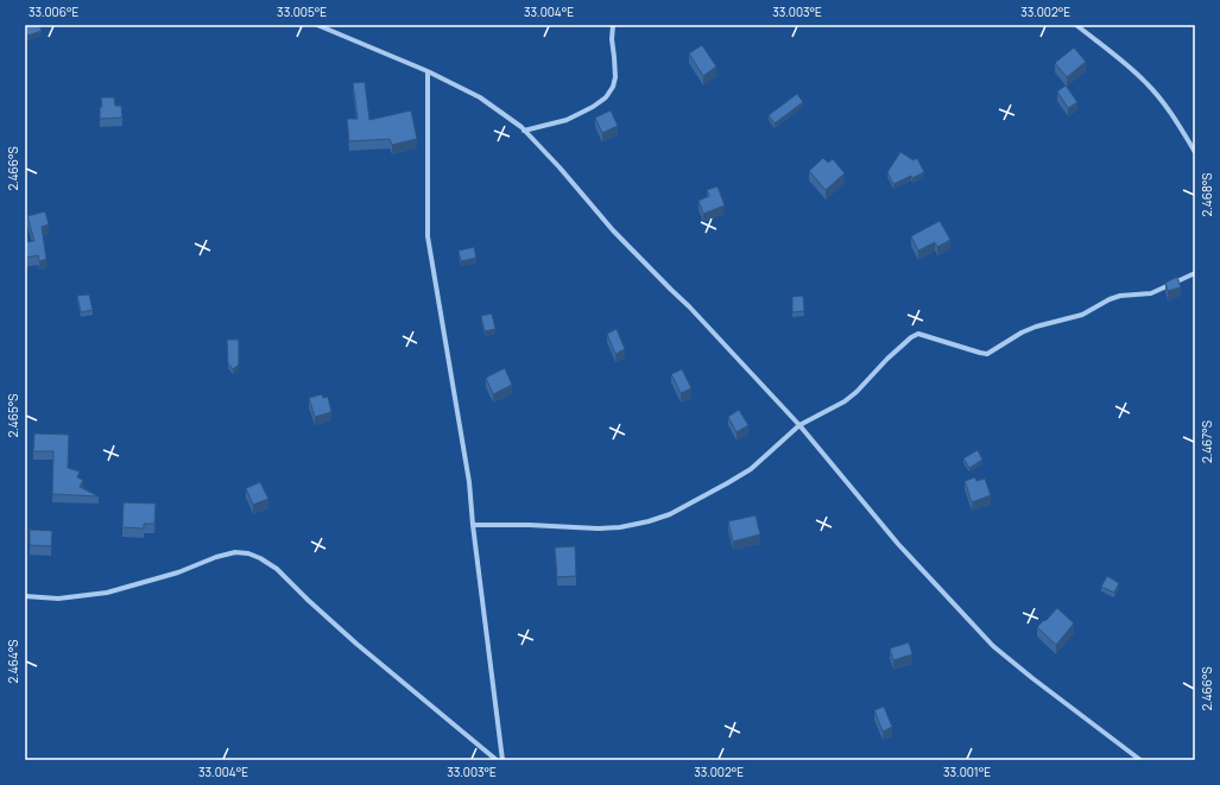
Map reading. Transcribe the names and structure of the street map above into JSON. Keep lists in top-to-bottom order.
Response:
{
  "coordinates": [
    "33.006°E",
    "33.005°E",
    "33.004°E",
    "33.003°E",
    "33.002°E",
    "2.466°S",
    "2.468°S",
    "2.465°S",
    "2.467°S",
    "2.464°S",
    "33.001°E"
  ]
}
